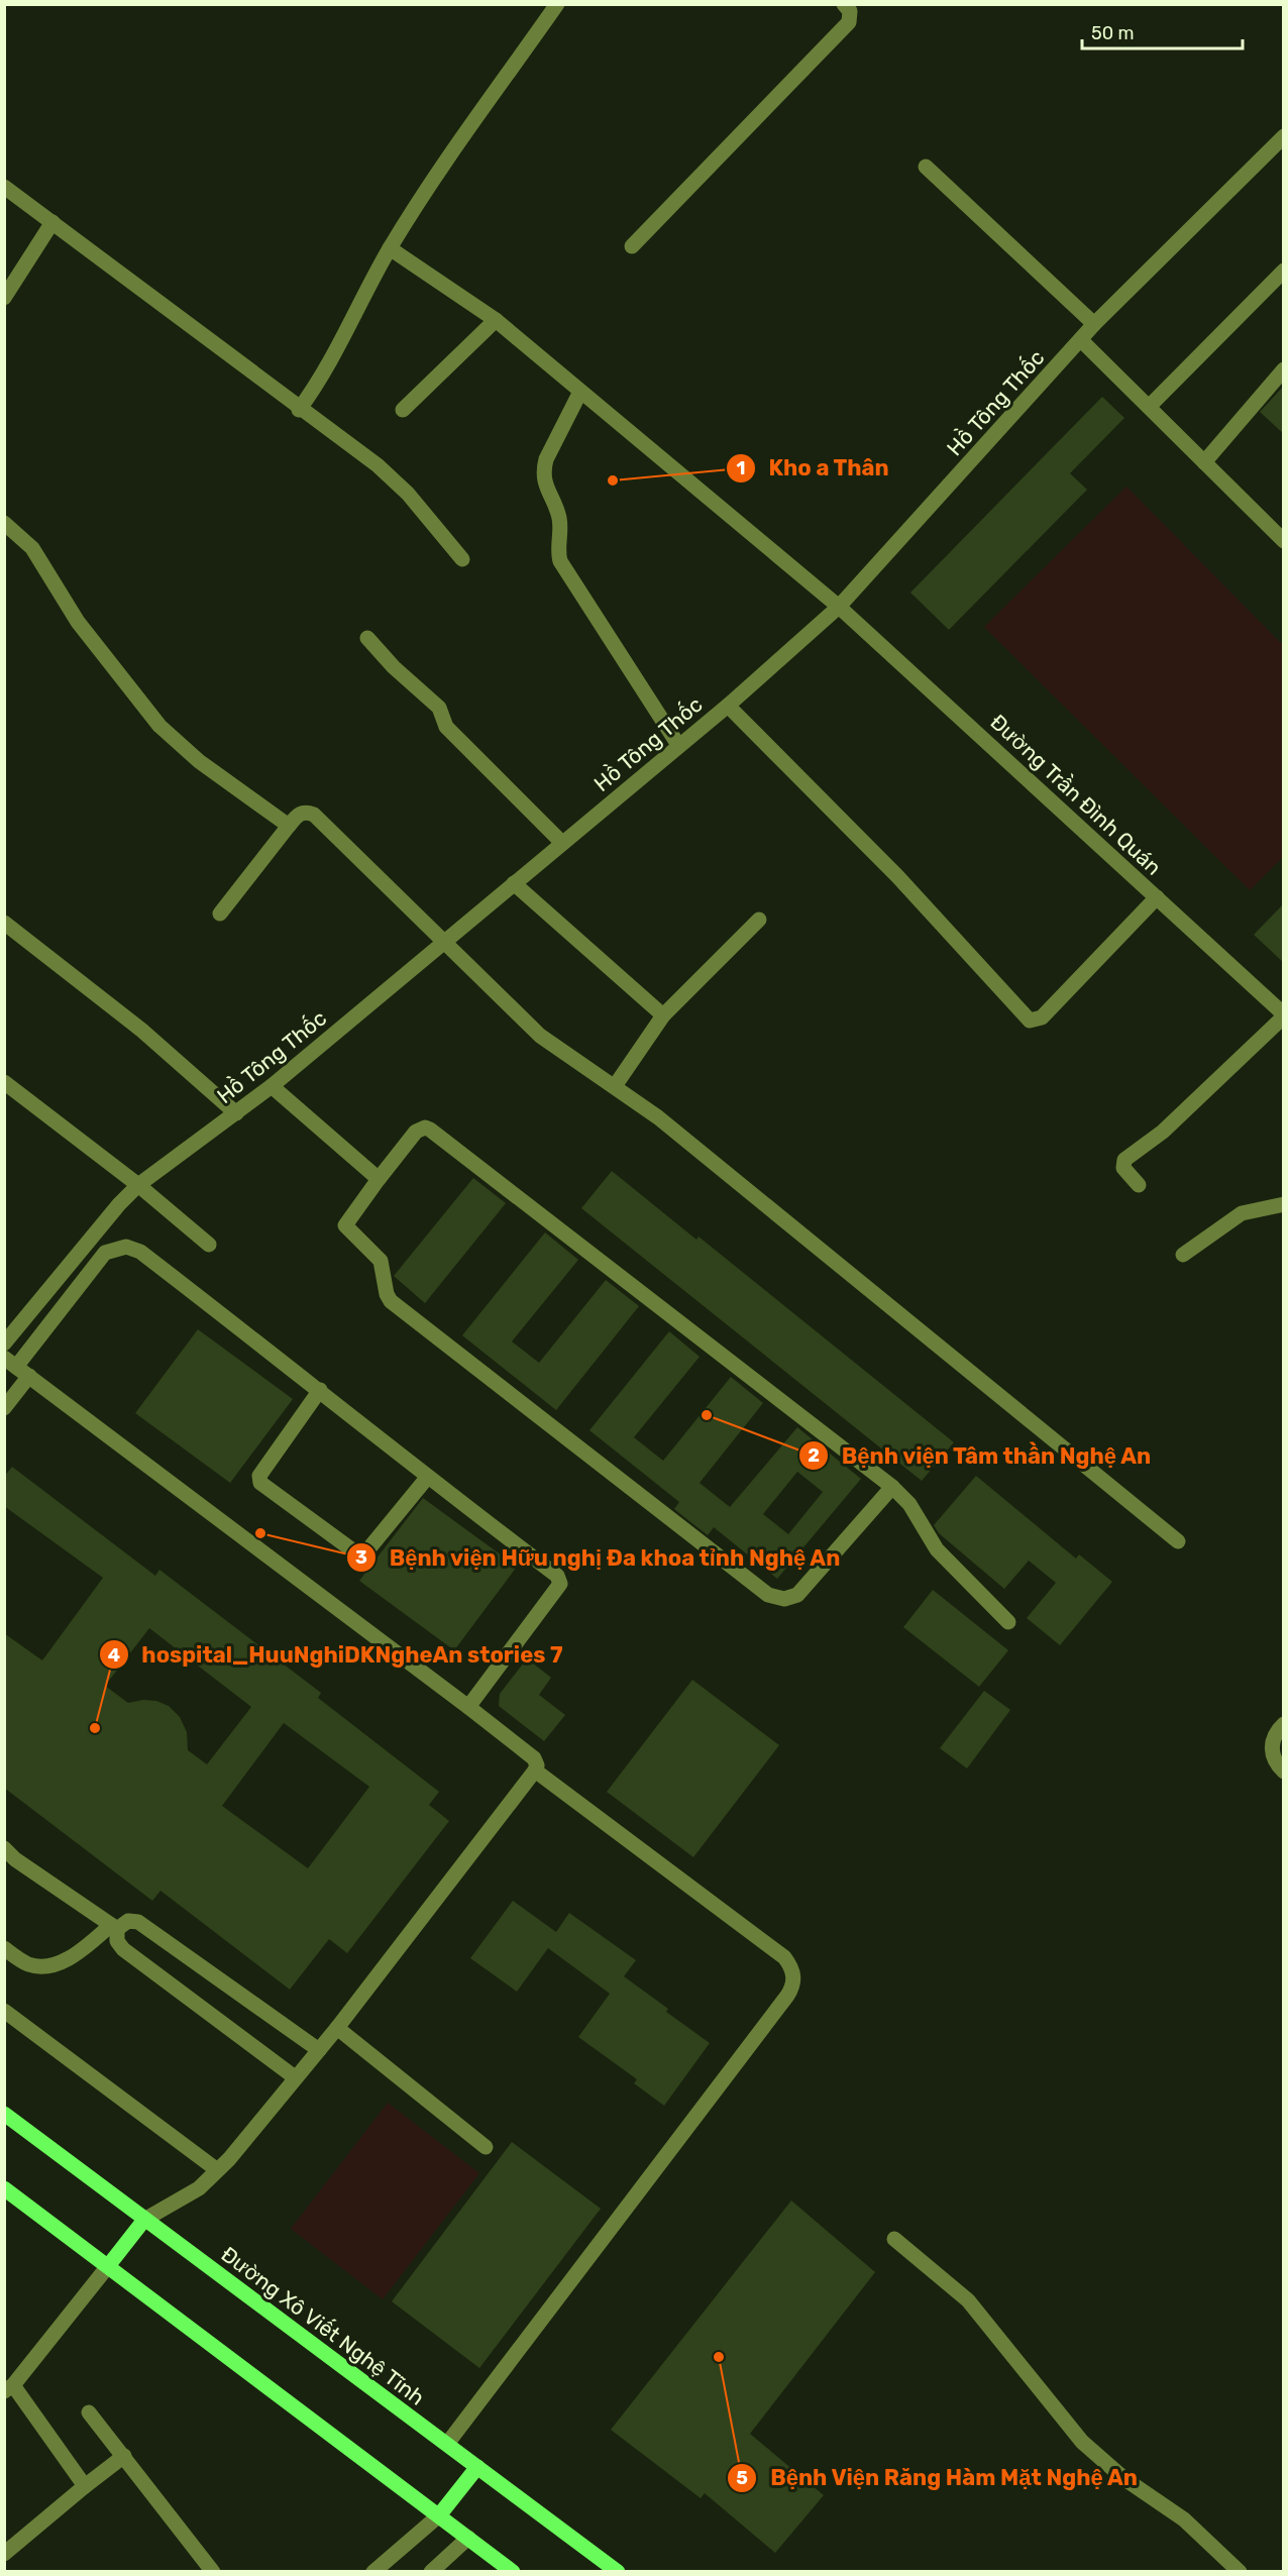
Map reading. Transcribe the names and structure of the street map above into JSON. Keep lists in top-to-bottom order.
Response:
{
  "streets": {
    "main road": ["Đường Xô Viết Nghệ Tĩnh"],
    "street": ["Hồ Tông Thốc", "Đường Trần Đình Quán"]
  },
  "crossings": [
    ["Hồ Tông Thốc", "Đường Trần Đình Quán"]
  ],
  "places": [
    "Kho a Thân",
    "Bệnh viện Tâm thần Nghệ An",
    "Bệnh viện Hữu nghị Đa khoa tỉnh Nghệ An",
    "hospital_HuuNghiDKNgheAn stories 7",
    "Bệnh Viện Răng Hàm Mặt Nghệ An"
  ],
  "scale_bar": "50 m"
}
